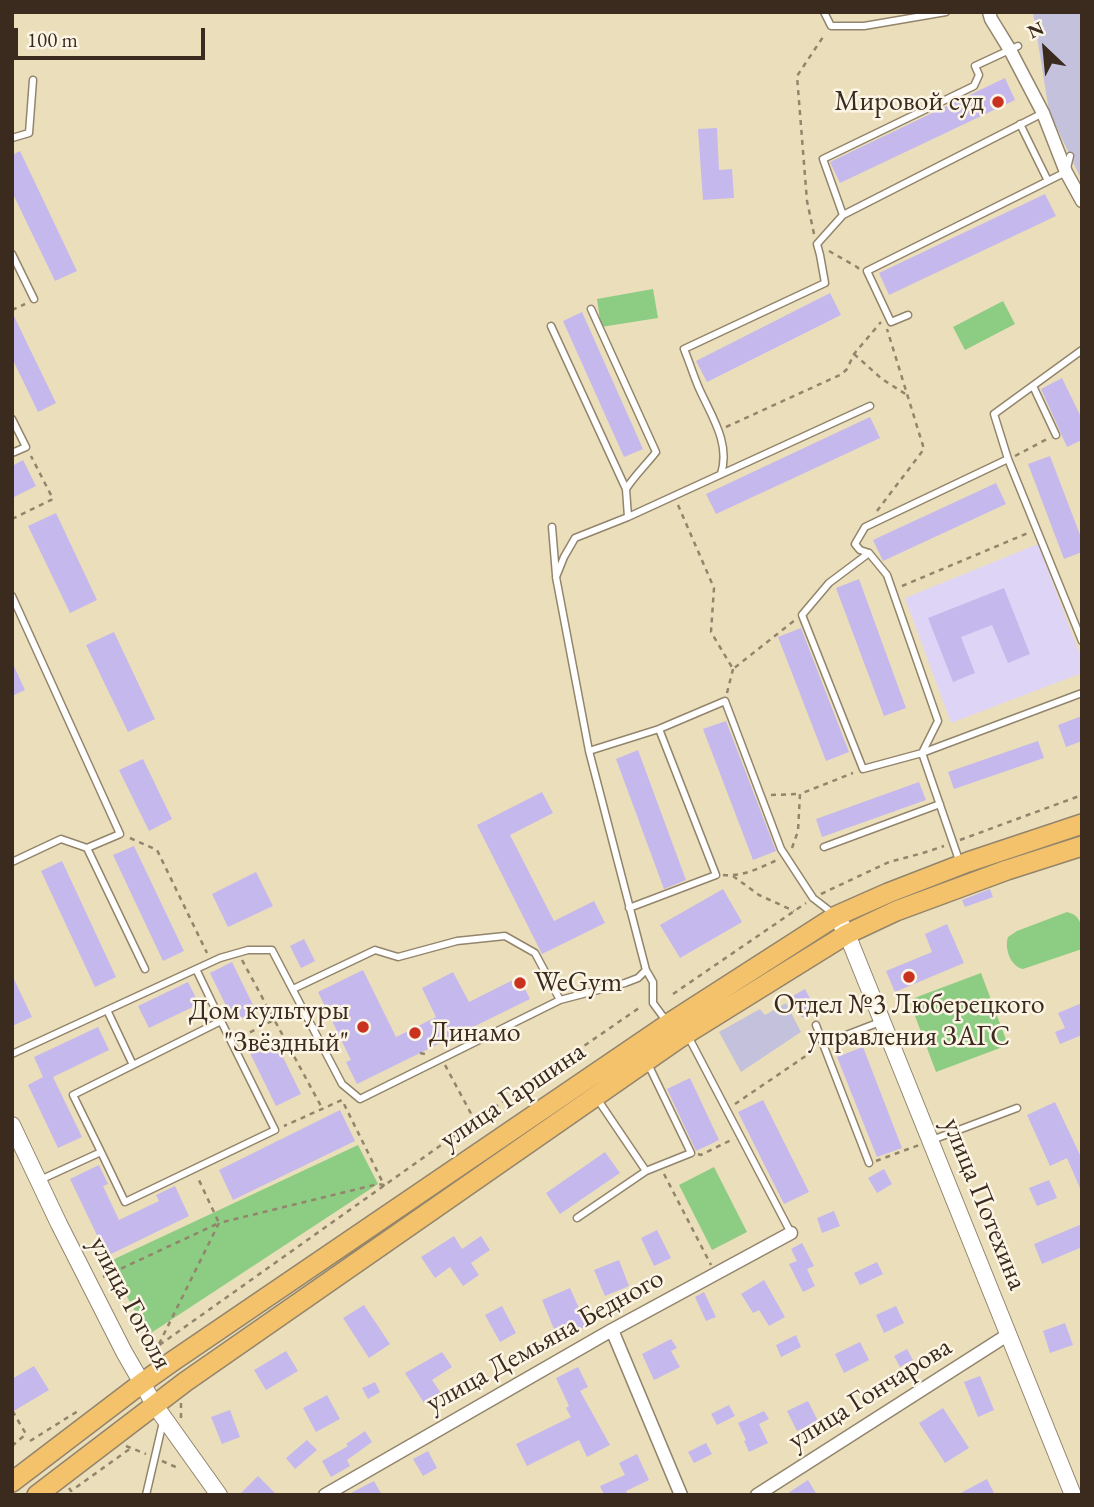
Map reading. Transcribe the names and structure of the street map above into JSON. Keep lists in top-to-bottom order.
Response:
{
  "streets": {
    "main road": ["улица Гаршина"],
    "street": [
      "улица Потехина",
      "улица Гоголя",
      "улица Демьяна Бедного",
      "улица Гончарова"
    ]
  },
  "crossings": [
    ["улица Гаршина", "улица Потехина"],
    ["улица Гаршина", "улица Гоголя"],
    ["улица Потехина", "улица Гончарова"]
  ],
  "places": [
    "Мировой суд",
    "Отдел №3 Люберецкого управления ЗАГС",
    "WeGym",
    "Дом культуры \"Звёздный\"",
    "Динамо"
  ],
  "scale_bar": "100 m",
  "north": "top left"
}
